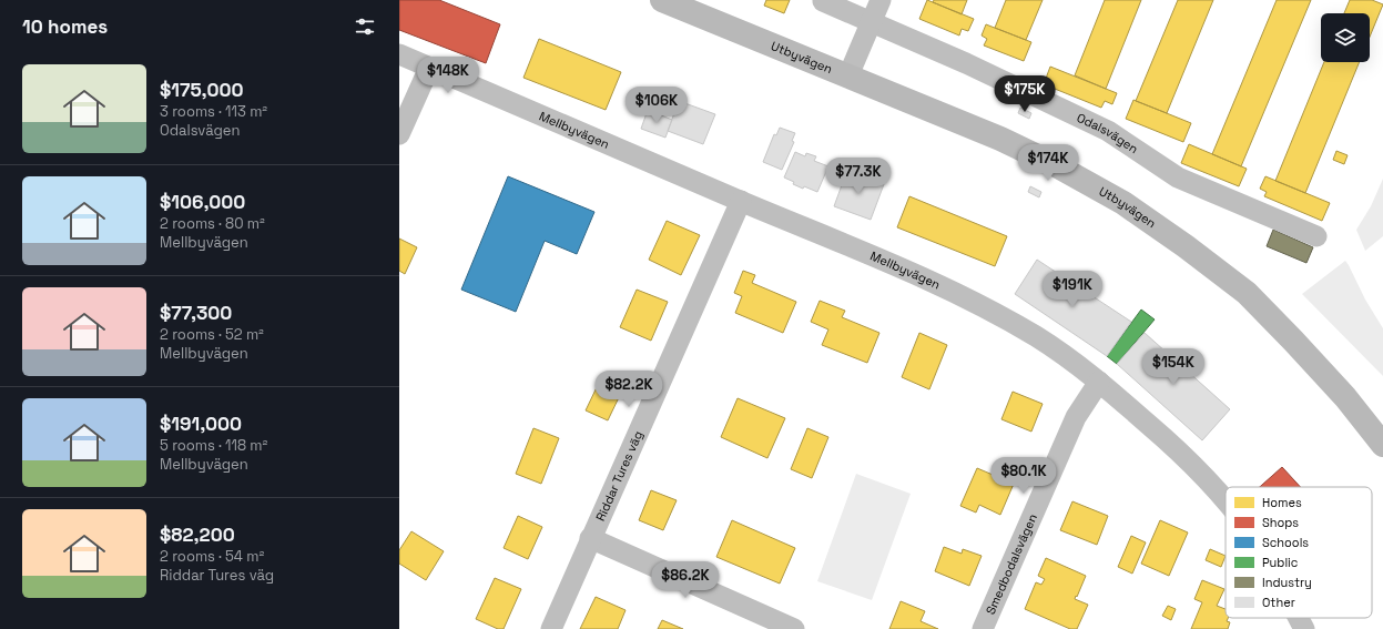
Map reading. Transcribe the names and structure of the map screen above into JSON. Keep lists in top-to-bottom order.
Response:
{
  "streets": {
    "main road": ["Utbyvägen"],
    "street": [
      "Mellbyvägen",
      "Odalsvägen",
      "Riddar Tures väg",
      "Smedbodalsvägen"
    ]
  },
  "crossings": [
    ["Mellbyvägen", "Riddar Tures väg"],
    ["Mellbyvägen", "Smedbodalsvägen"]
  ],
  "legend": [
    "Homes",
    "Shops",
    "Schools",
    "Public",
    "Industry",
    "Other"
  ],
  "page": {
    "heading": "10 homes",
    "list": [
      {
        "name": "$175,000",
        "note": "3 rooms · 113 m² · Odalsvägen"
      },
      {
        "name": "$106,000",
        "note": "2 rooms · 80 m² · Mellbyvägen"
      },
      {
        "name": "$77,300",
        "note": "2 rooms · 52 m² · Mellbyvägen"
      },
      {
        "name": "$191,000",
        "note": "5 rooms · 118 m² · Mellbyvägen"
      },
      {
        "name": "$82,200",
        "note": "2 rooms · 54 m² · Riddar Tures väg"
      }
    ],
    "price": [
      "$148K",
      "$175K",
      "$106K",
      "$174K",
      "$77.3K",
      "$191K",
      "$154K",
      "$82.2K",
      "$80.1K",
      "$86.2K"
    ]
  }
}
